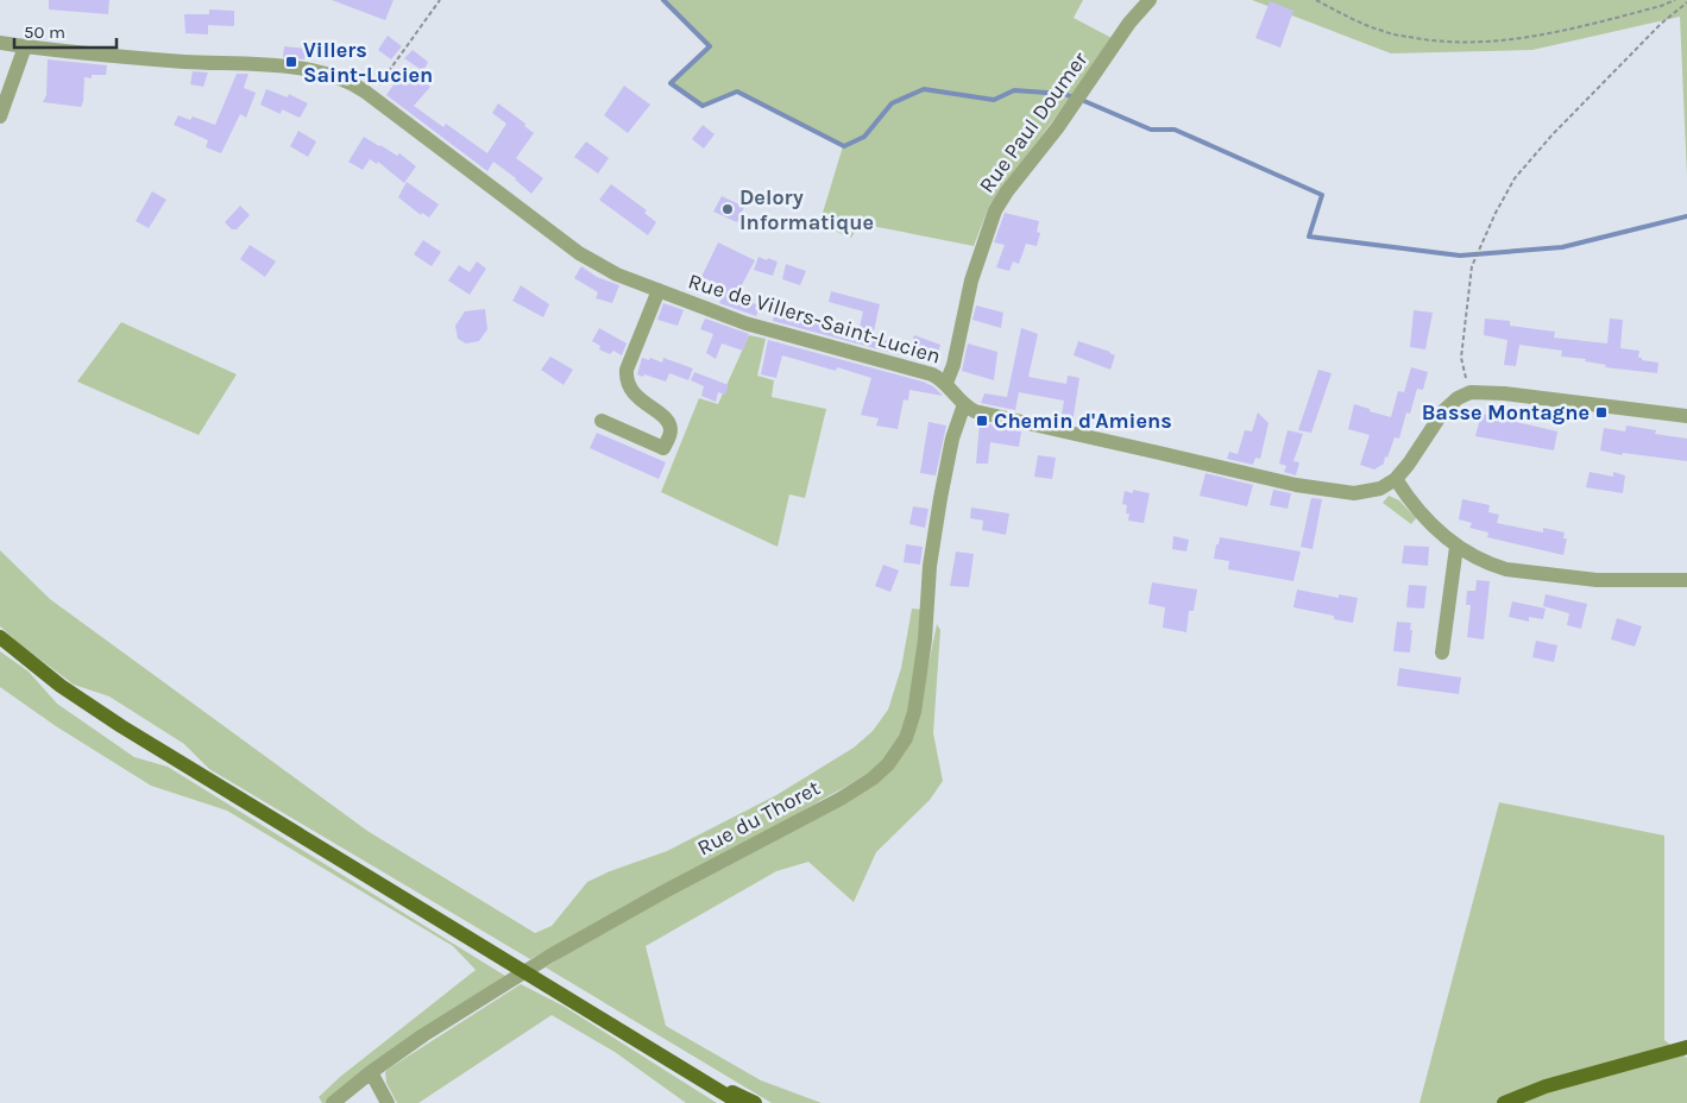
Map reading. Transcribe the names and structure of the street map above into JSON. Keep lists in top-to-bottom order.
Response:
{
  "streets": {
    "street": ["Rue Paul Doumer", "Rue de Villers-Saint-Lucien", "Rue du Thoret"]
  },
  "crossings": [
    ["Rue Paul Doumer", "Rue de Villers-Saint-Lucien"],
    ["Rue de Villers-Saint-Lucien", "Rue du Thoret"]
  ],
  "places": {
    "transit": ["Villers Saint-Lucien", "Basse Montagne", "Chemin d'Amiens"],
    "other": ["Delory Informatique"]
  },
  "scale_bar": "50 m"
}
